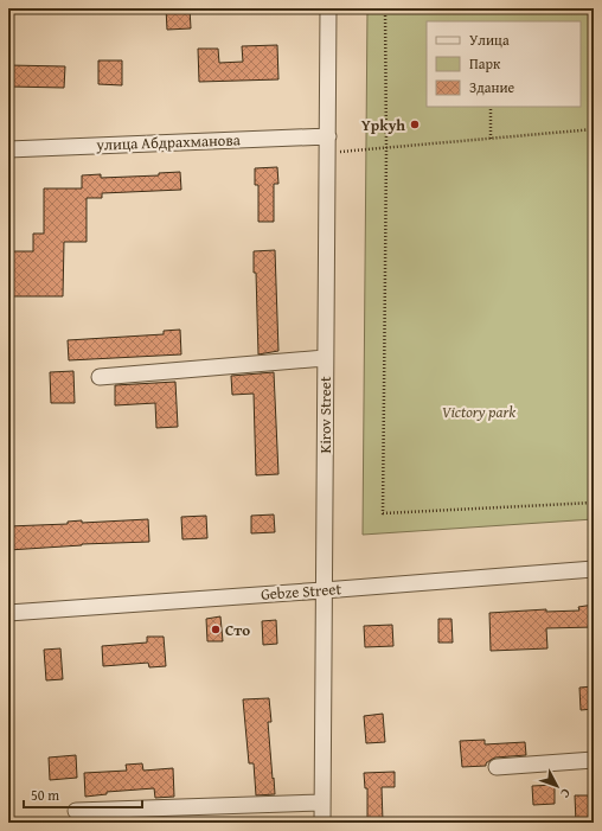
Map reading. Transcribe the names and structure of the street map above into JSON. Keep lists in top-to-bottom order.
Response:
{
  "streets": {
    "street": ["улица Абдрахманова", "Kirov Street", "Gebze Street"]
  },
  "crossings": [
    ["улица Абдрахманова", "Kirov Street"],
    ["Kirov Street", "Gebze Street"]
  ],
  "parks": ["Victory park"],
  "places": ["Ypkyh", "Сто"],
  "legend": ["Улица", "Парк", "Здание"],
  "scale_bar": "50 m",
  "north": "bottom right"
}
